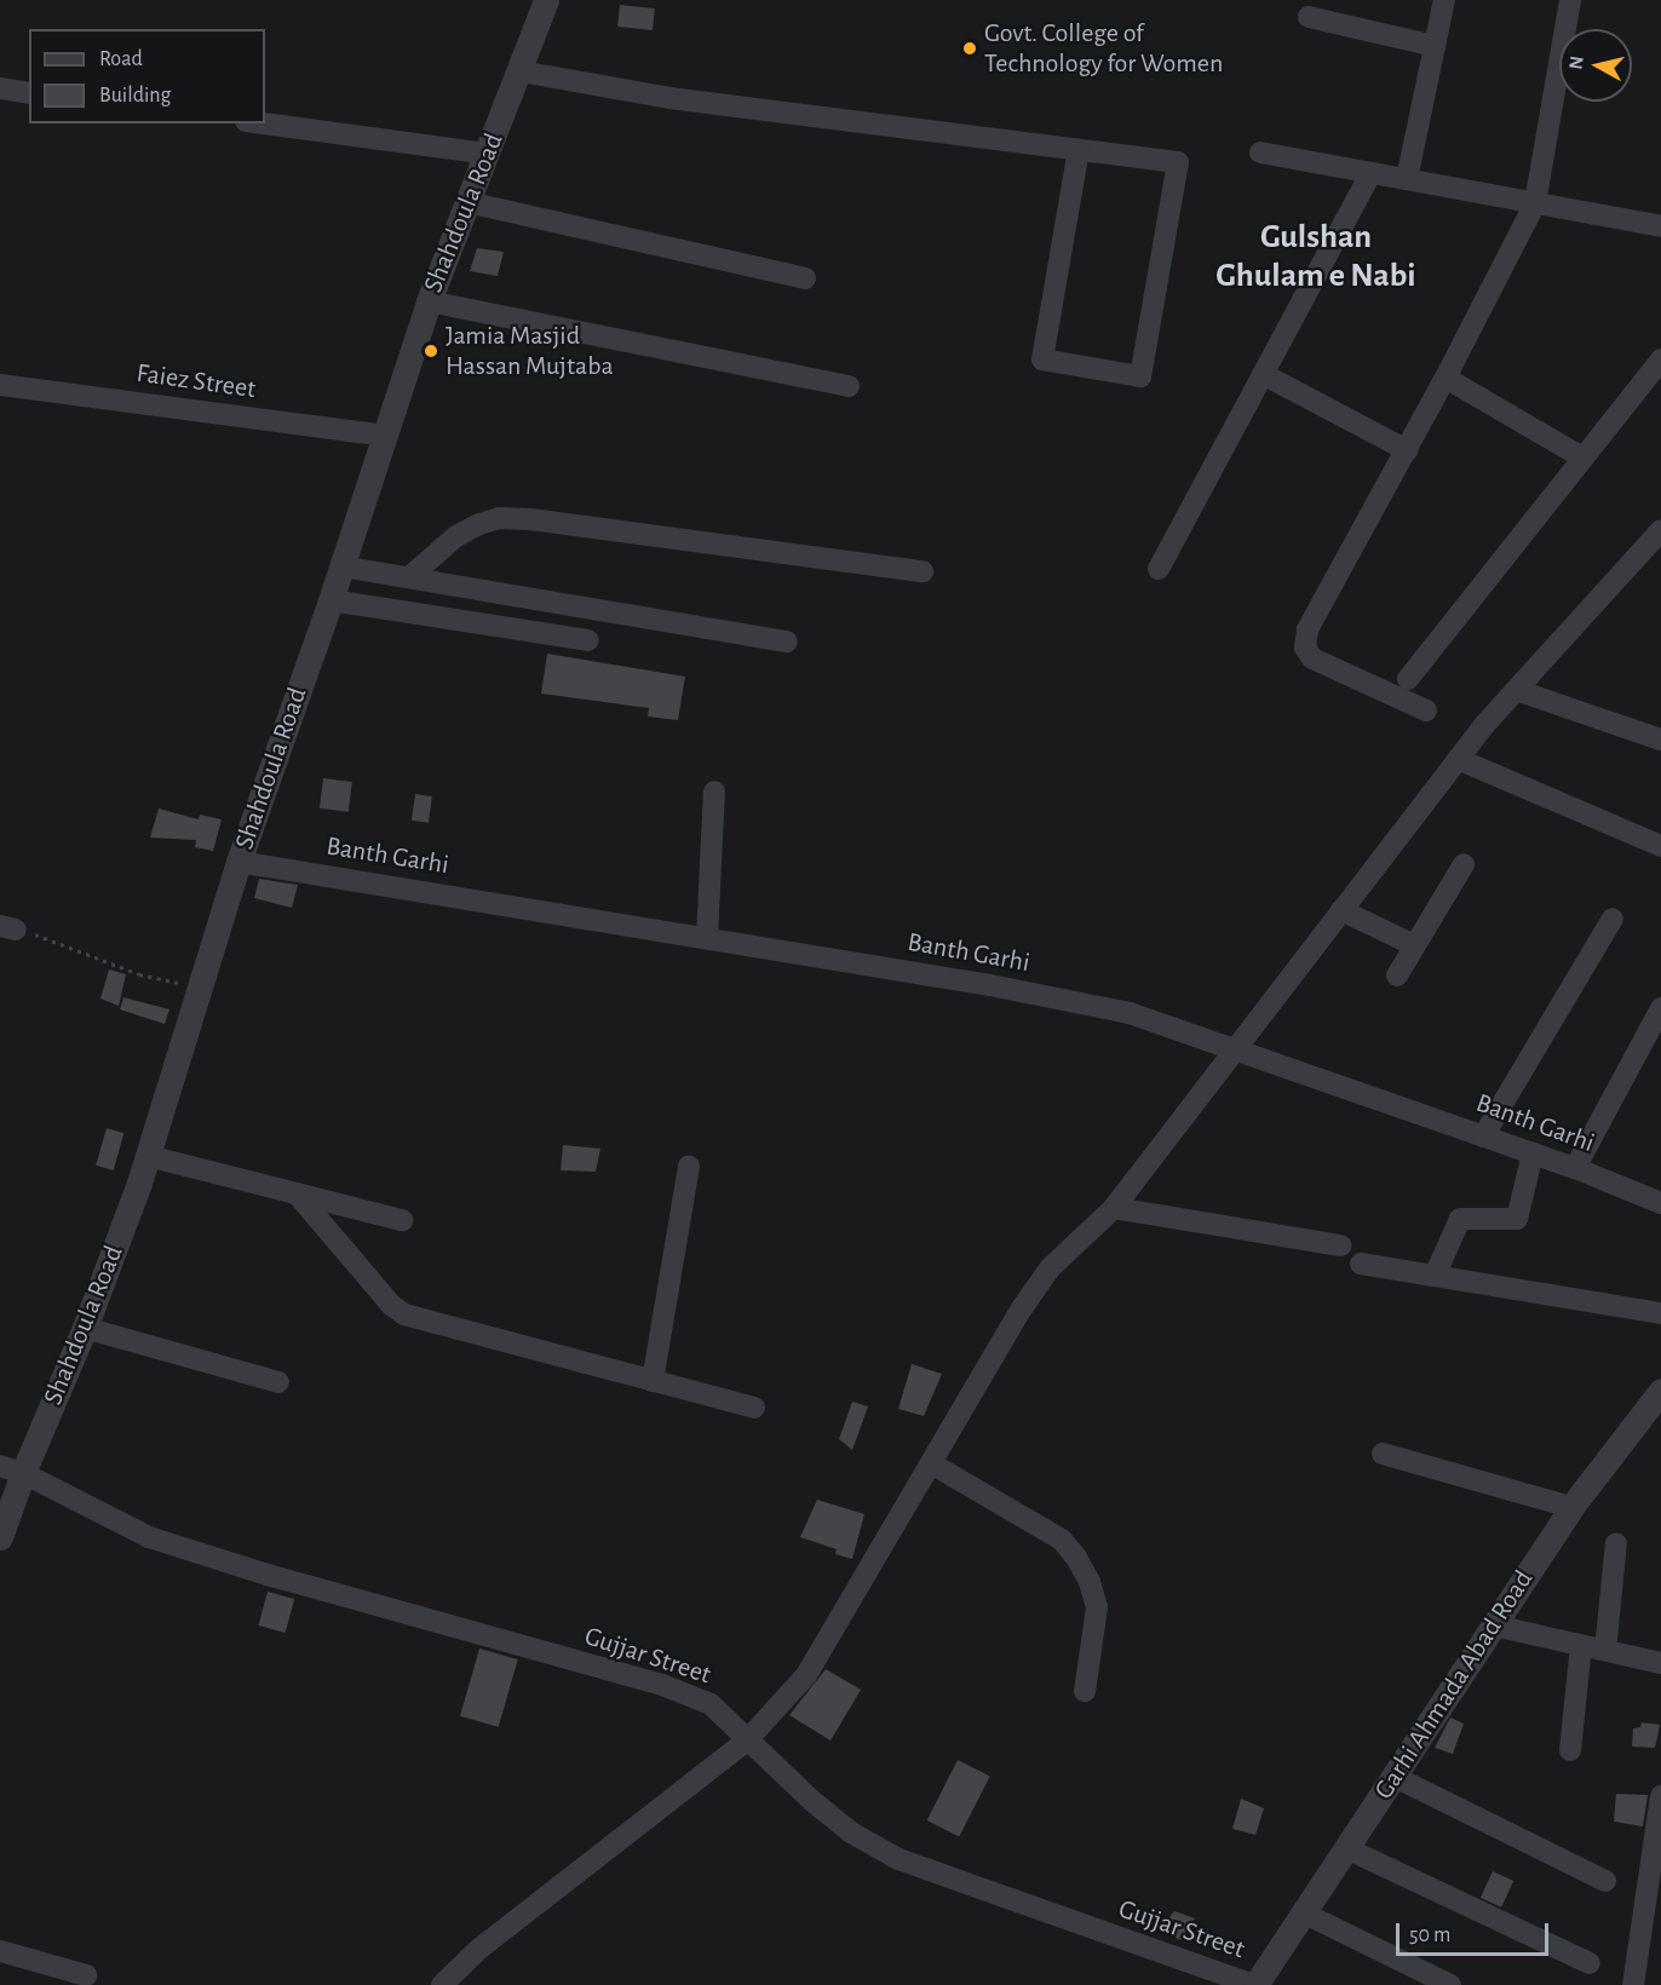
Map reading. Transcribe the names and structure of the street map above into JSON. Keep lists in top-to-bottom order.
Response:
{
  "streets": {
    "street": [
      "Shahdoula Road",
      "Faiez Street",
      "Banth Garhi",
      "Gujjar Street",
      "Garhi Ahmada Abad Road"
    ]
  },
  "crossings": [
    ["Shahdoula Road", "Faiez Street"],
    ["Shahdoula Road", "Banth Garhi"],
    ["Shahdoula Road", "Gujjar Street"],
    ["Gujjar Street", "Garhi Ahmada Abad Road"]
  ],
  "districts": ["Gulshan Ghulam e Nabi"],
  "places": ["Govt. College of Technology for Women", "Jamia Masjid Hassan Mujtaba"],
  "legend": ["Road", "Building"],
  "scale_bar": "50 m",
  "north": "left"
}
